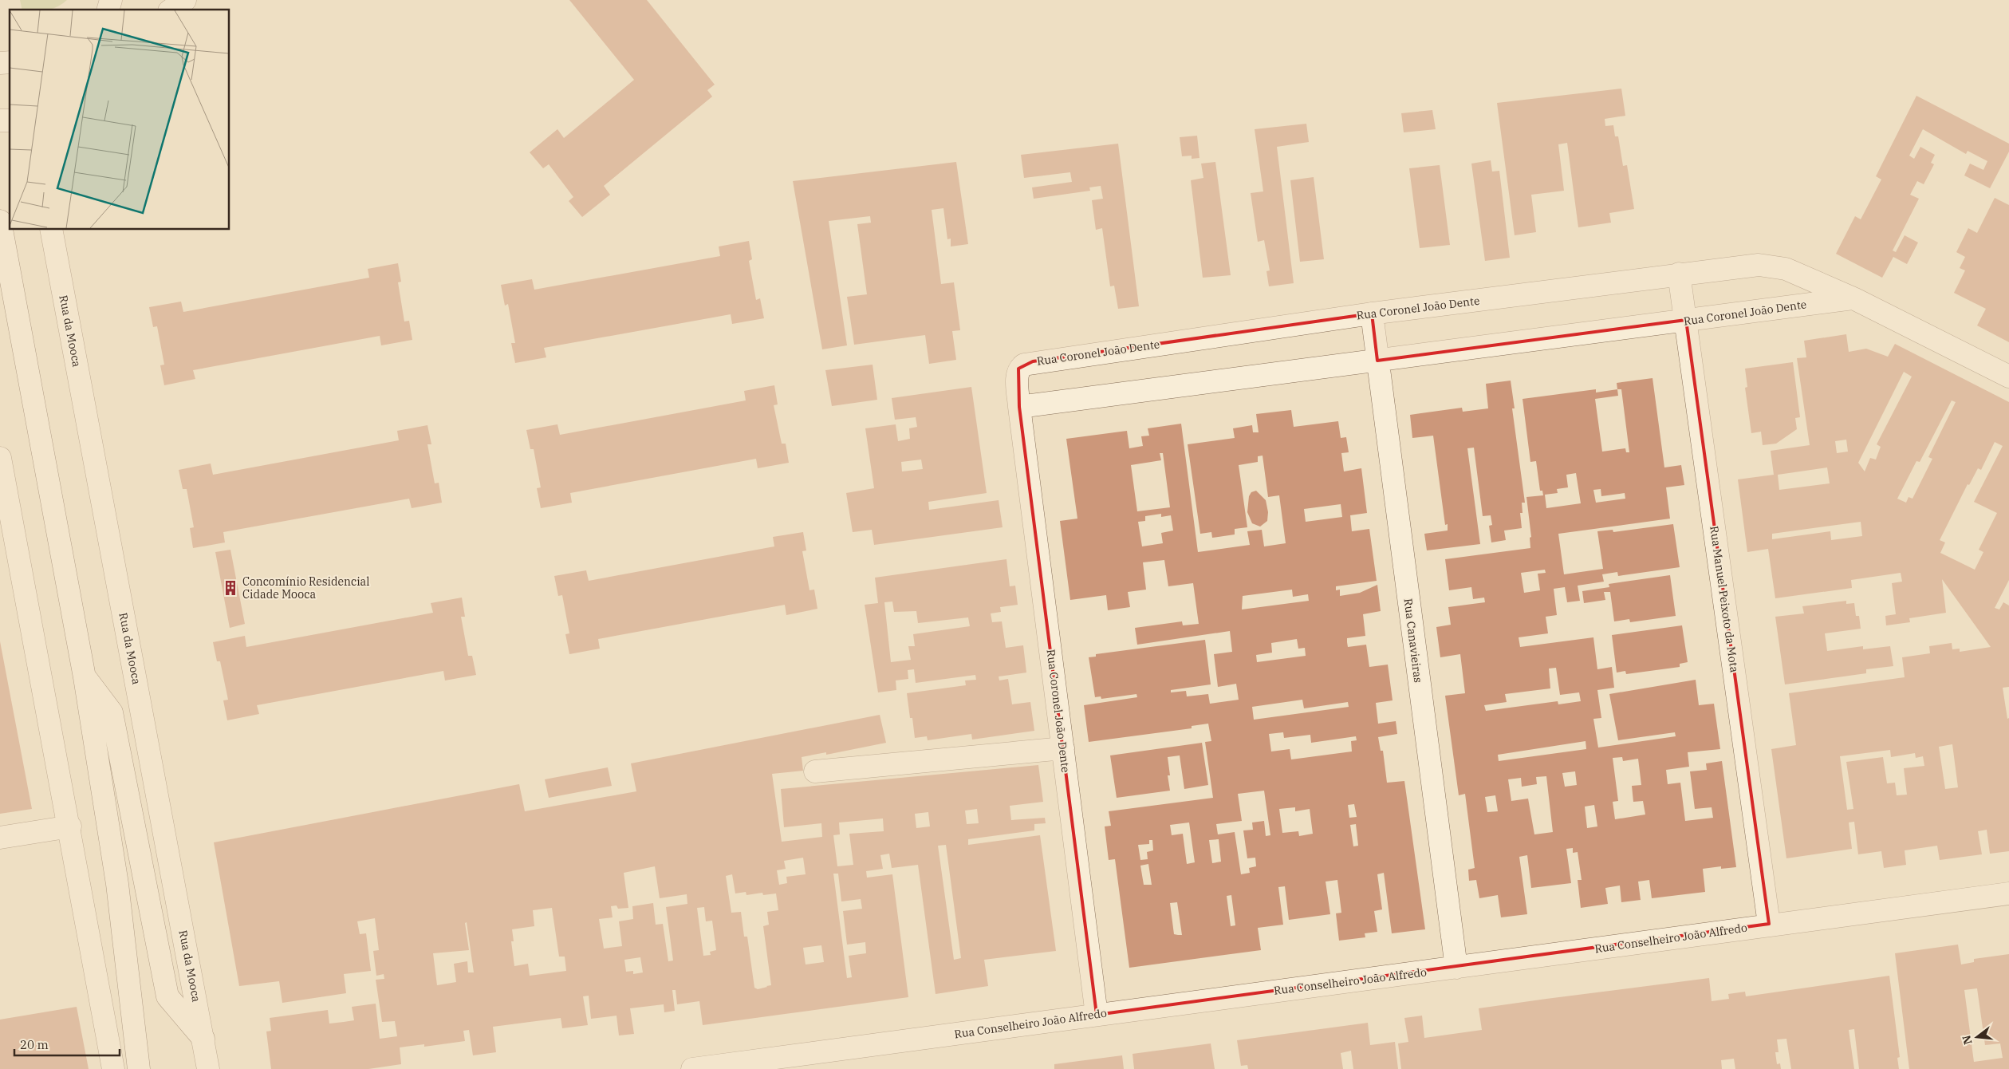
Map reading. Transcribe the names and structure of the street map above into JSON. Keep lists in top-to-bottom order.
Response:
{
  "streets": {
    "street": [
      "Rua Coronel João Dente",
      "Rua da Mooca",
      "Rua Manuel Peixoto da Mota",
      "Rua Canavieiras",
      "Rua Conselheiro João Alfredo"
    ]
  },
  "crossings": [
    ["Rua Coronel João Dente", "Rua Manuel Peixoto da Mota"],
    ["Rua Coronel João Dente", "Rua Canavieiras"],
    ["Rua Coronel João Dente", "Rua Conselheiro João Alfredo"],
    ["Rua Manuel Peixoto da Mota", "Rua Conselheiro João Alfredo"],
    ["Rua Canavieiras", "Rua Conselheiro João Alfredo"]
  ],
  "places": {
    "building": ["Concomínio Residencial Cidade Mooca"]
  },
  "scale_bar": "20 m",
  "north": "left"
}
